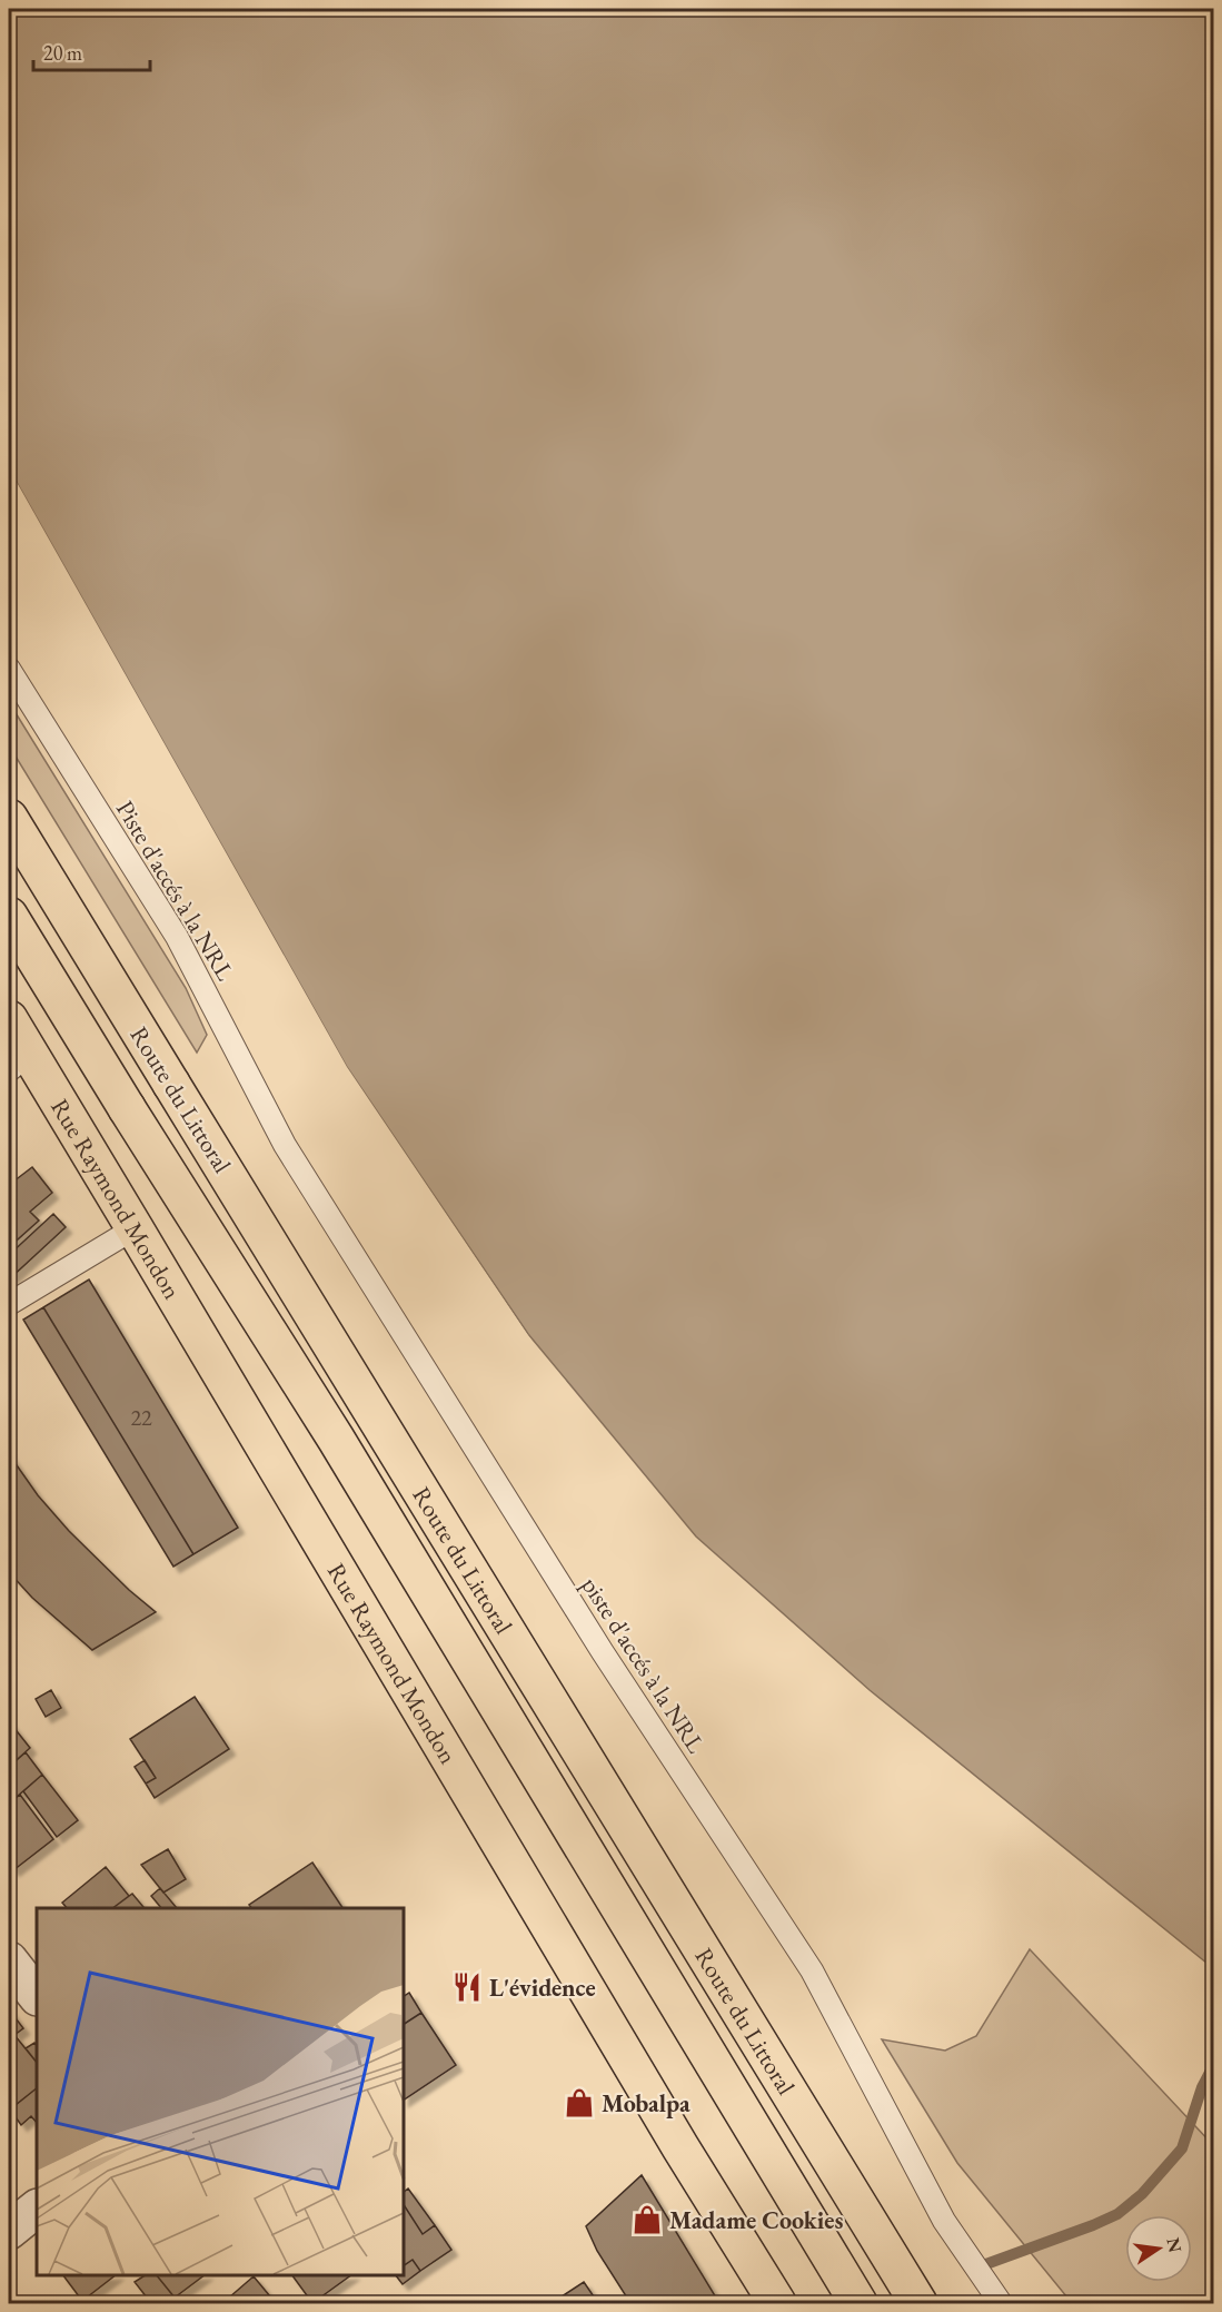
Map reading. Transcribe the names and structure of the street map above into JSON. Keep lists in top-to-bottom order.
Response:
{
  "streets": {
    "main road": ["Route du Littoral", "Rue Raymond Mondon"],
    "lane": ["Piste d'accés à la NRL", "piste d'accés à la NRL"]
  },
  "crossings": [
    ["Piste d'accés à la NRL", "piste d'accés à la NRL"]
  ],
  "places": {
    "restaurant": ["L'évidence"],
    "shop": ["Mobalpa", "Madame Cookies"]
  },
  "house_numbers": ["22"],
  "scale_bar": "20 m",
  "north": "right"
}
